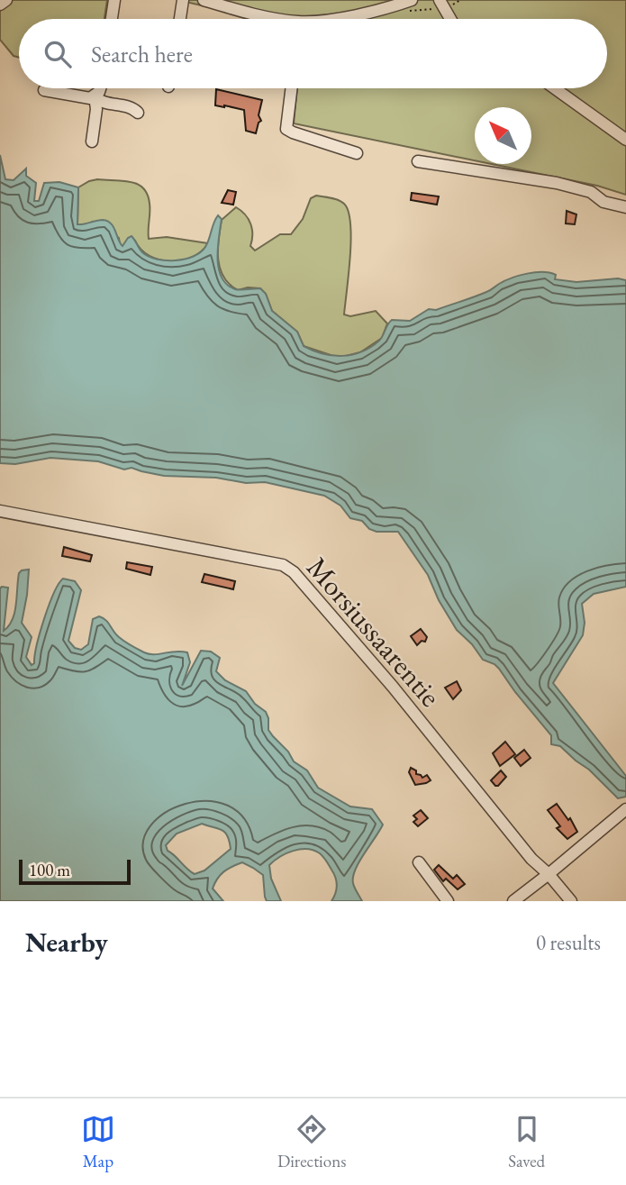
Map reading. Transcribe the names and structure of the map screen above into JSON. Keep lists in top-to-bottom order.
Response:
{
  "streets": {
    "street": ["Morsiussaarentie"]
  },
  "scale_bar": "100 m",
  "north": "top left",
  "page": {
    "search": "Search here",
    "scale": "100 m",
    "heading": ["Nearby", "0 results"],
    "nav": ["Map", "Directions", "Saved"]
  }
}
